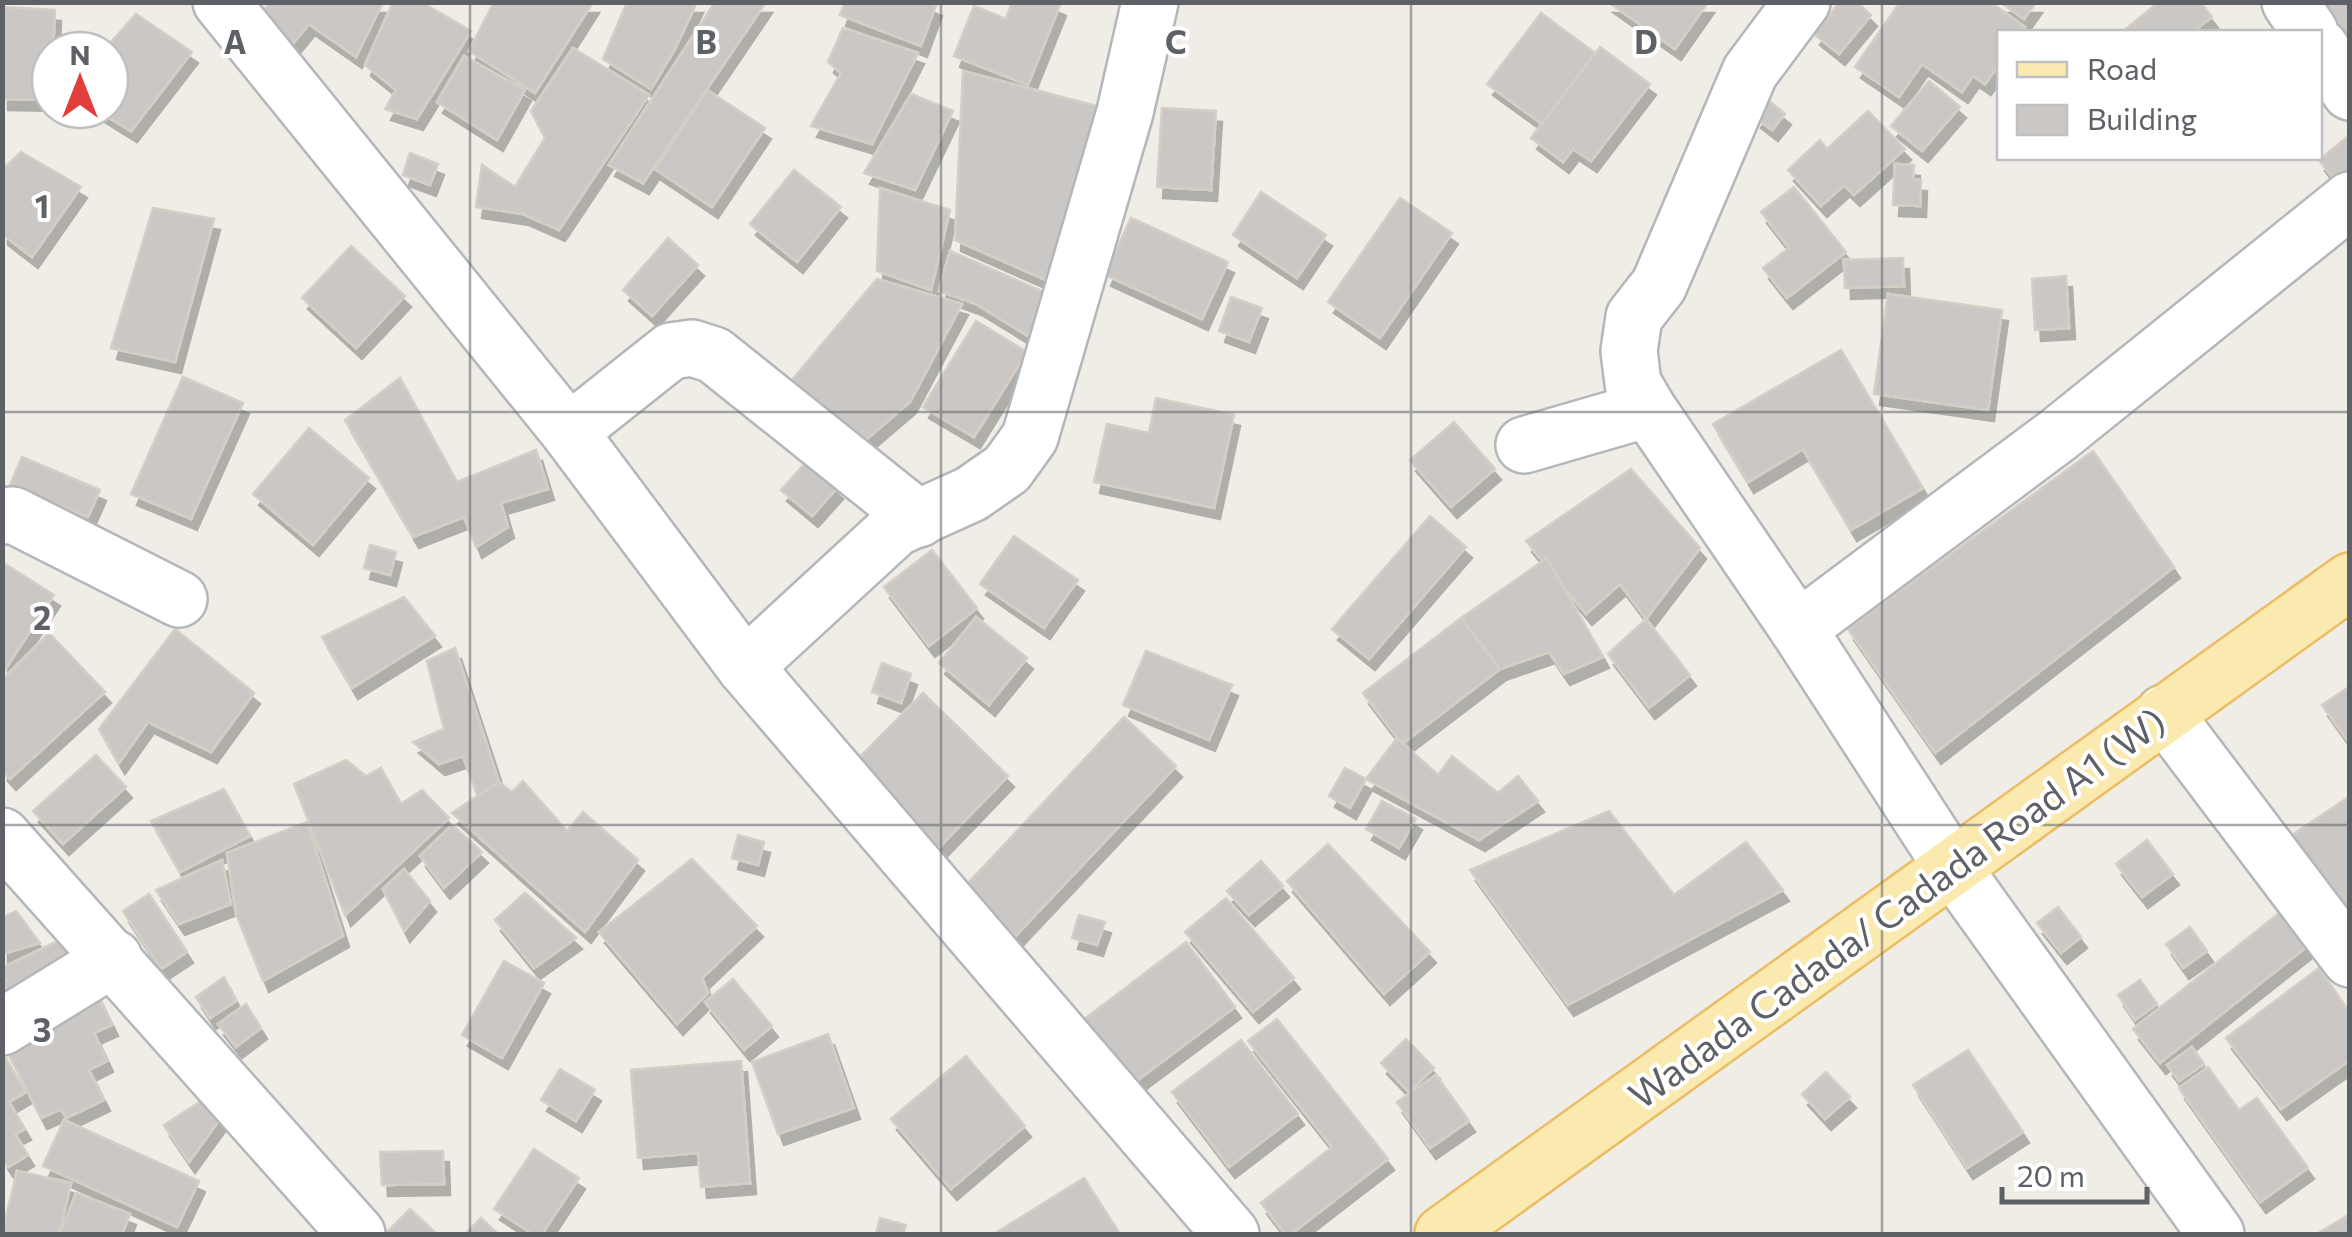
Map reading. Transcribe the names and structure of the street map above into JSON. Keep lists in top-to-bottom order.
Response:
{
  "streets": {
    "main road": ["Wadada Cadada/ Cadada Road A1 (W)"]
  },
  "legend": ["Road", "Building"],
  "scale_bar": "20 m",
  "north": "top",
  "grid": {
    "columns": [
      "A",
      "B",
      "C",
      "D"
    ],
    "rows": ["1", "2", "3"]
  }
}
